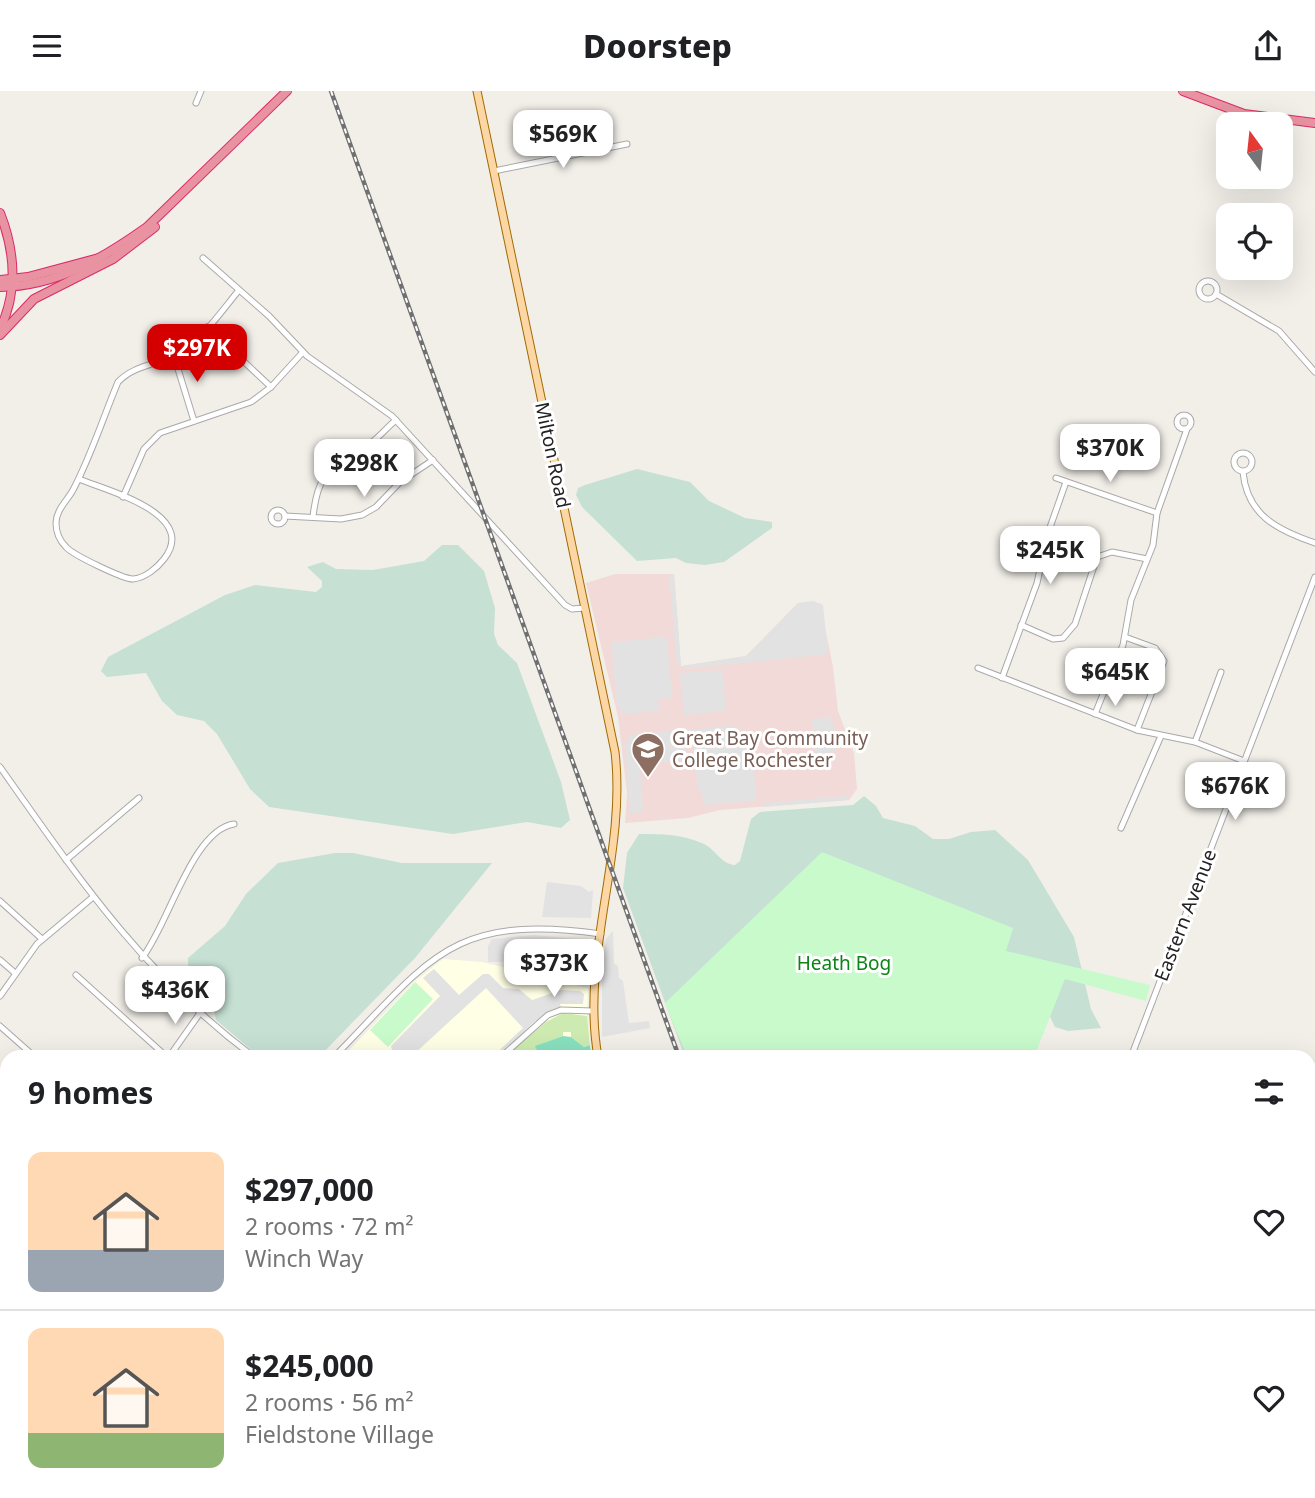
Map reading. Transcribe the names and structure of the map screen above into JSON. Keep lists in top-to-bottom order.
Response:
{
  "streets": {
    "main road": ["Milton Road"],
    "street": ["Eastern Avenue"]
  },
  "parks": ["Heath Bog"],
  "places": {
    "school or university": ["Great Bay Community College Rochester"]
  },
  "north": "top",
  "page": {
    "header": "Doorstep",
    "price": [
      "$569K",
      "$297K",
      "$370K",
      "$298K",
      "$245K",
      "$645K",
      "$676K",
      "$373K",
      "$436K"
    ],
    "heading": "9 homes",
    "list": [
      {
        "name": "$297,000",
        "note": "2 rooms · 72 m² · Winch Way"
      },
      {
        "name": "$245,000",
        "note": "2 rooms · 56 m² · Fieldstone Village"
      }
    ]
  }
}
